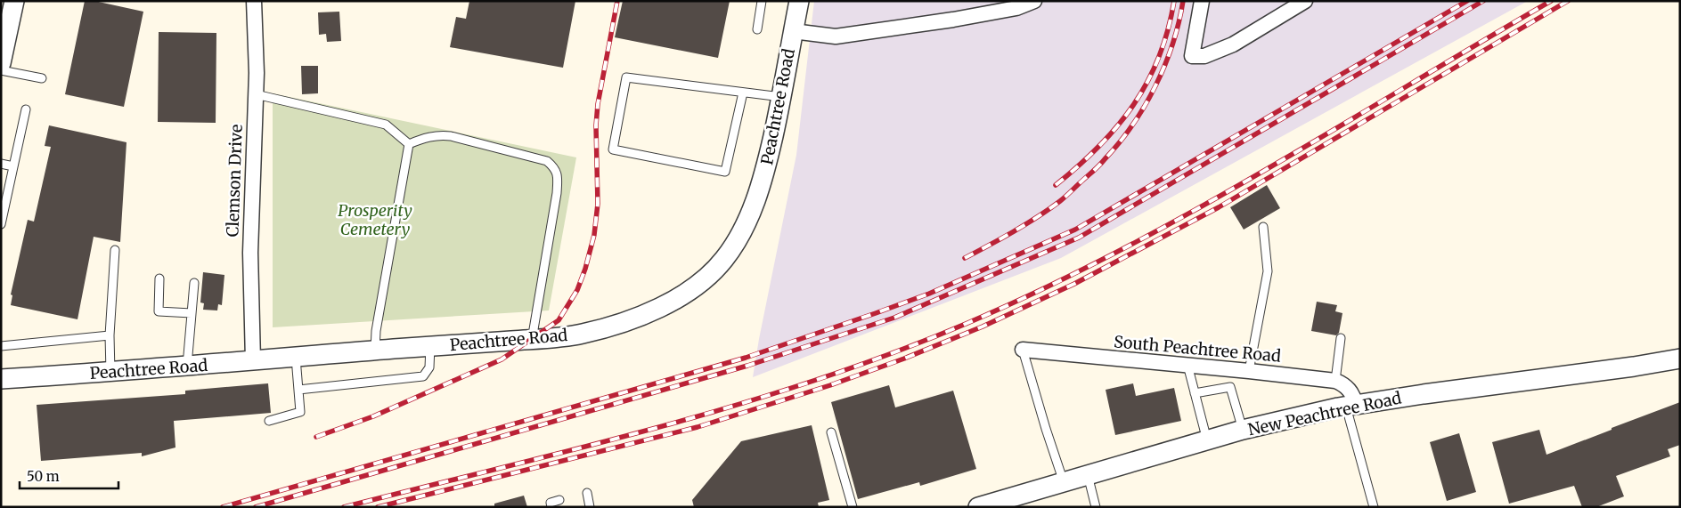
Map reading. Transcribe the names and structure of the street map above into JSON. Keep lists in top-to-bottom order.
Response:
{
  "streets": {
    "street": [
      "Peachtree Road",
      "Clemson Drive",
      "South Peachtree Road",
      "New Peachtree Road"
    ]
  },
  "crossings": [
    ["Peachtree Road", "Clemson Drive"]
  ],
  "parks": ["Prosperity Cemetery"],
  "scale_bar": "50 m"
}
